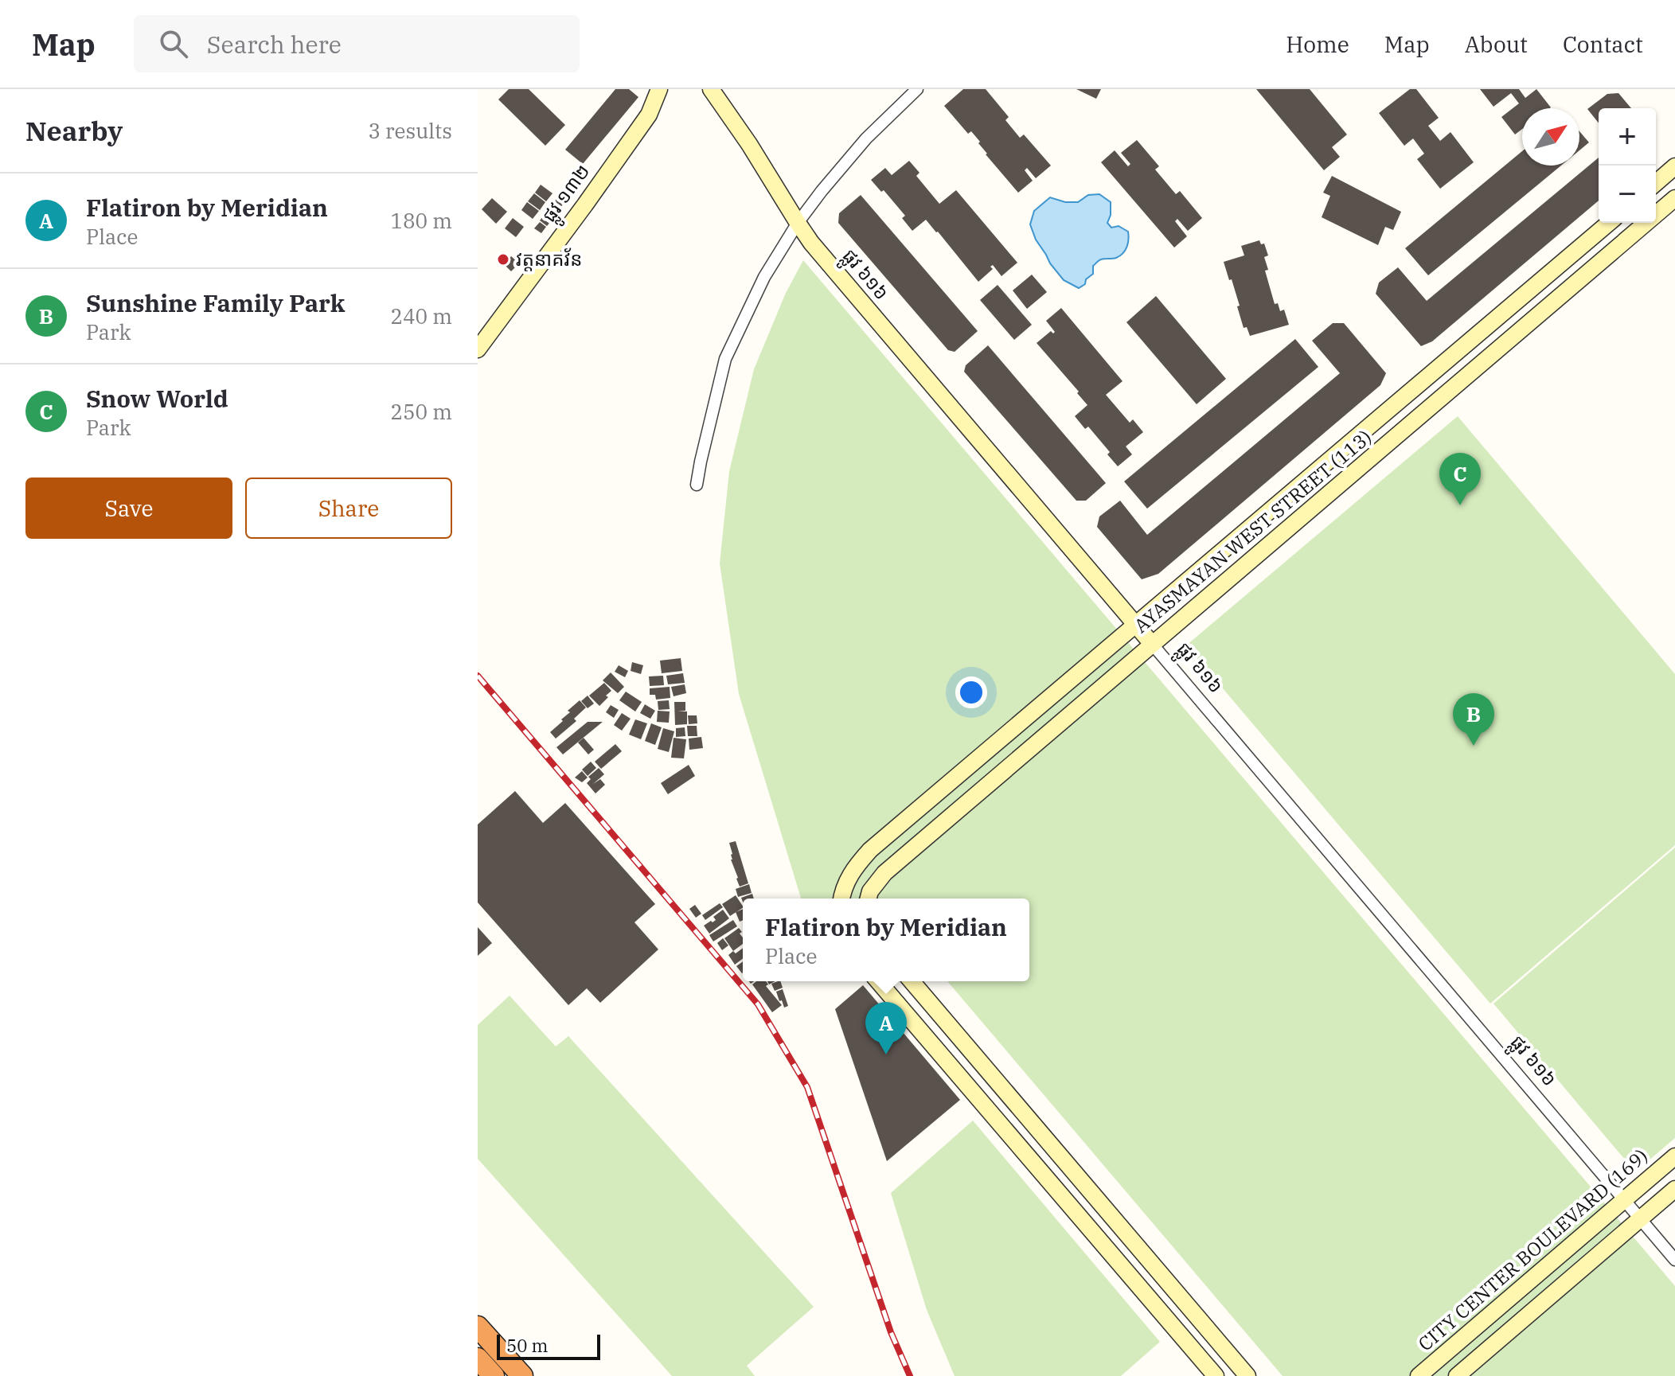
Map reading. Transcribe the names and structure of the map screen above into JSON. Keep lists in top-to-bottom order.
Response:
{
  "streets": {
    "street": [
      "ផ្លូវ ១៣២",
      "ផ្លូវ ៦១៦",
      "AYASMAYAN WEST STREET (113)",
      "CITY CENTER BOULEVARD (169)"
    ]
  },
  "crossings": [
    ["ផ្លូវ ៦១៦", "AYASMAYAN WEST STREET (113)"],
    ["ផ្លូវ ៦១៦", "CITY CENTER BOULEVARD (169)"]
  ],
  "places": ["វត្តនាគវ័ន"],
  "scale_bar": "50 m",
  "north": "top right",
  "page": {
    "header": "Map",
    "search": "Search here",
    "nav": [
      "Home",
      "Map",
      "About",
      "Contact"
    ],
    "heading": ["Nearby", "3 results"],
    "map_buttons": ["+", "−"],
    "list": [
      {
        "mark": "A",
        "name": "Flatiron by Meridian",
        "note": "Place",
        "value": "180 m"
      },
      {
        "mark": "B",
        "name": "Sunshine Family Park",
        "note": "Park",
        "value": "240 m"
      },
      {
        "mark": "C",
        "name": "Snow World",
        "note": "Park",
        "value": "250 m"
      }
    ],
    "pins": ["C", "B", "A"],
    "buttons": ["Save", "Share"],
    "popup": ["Flatiron by Meridian", "Place"],
    "scale": "50 m"
  }
}
